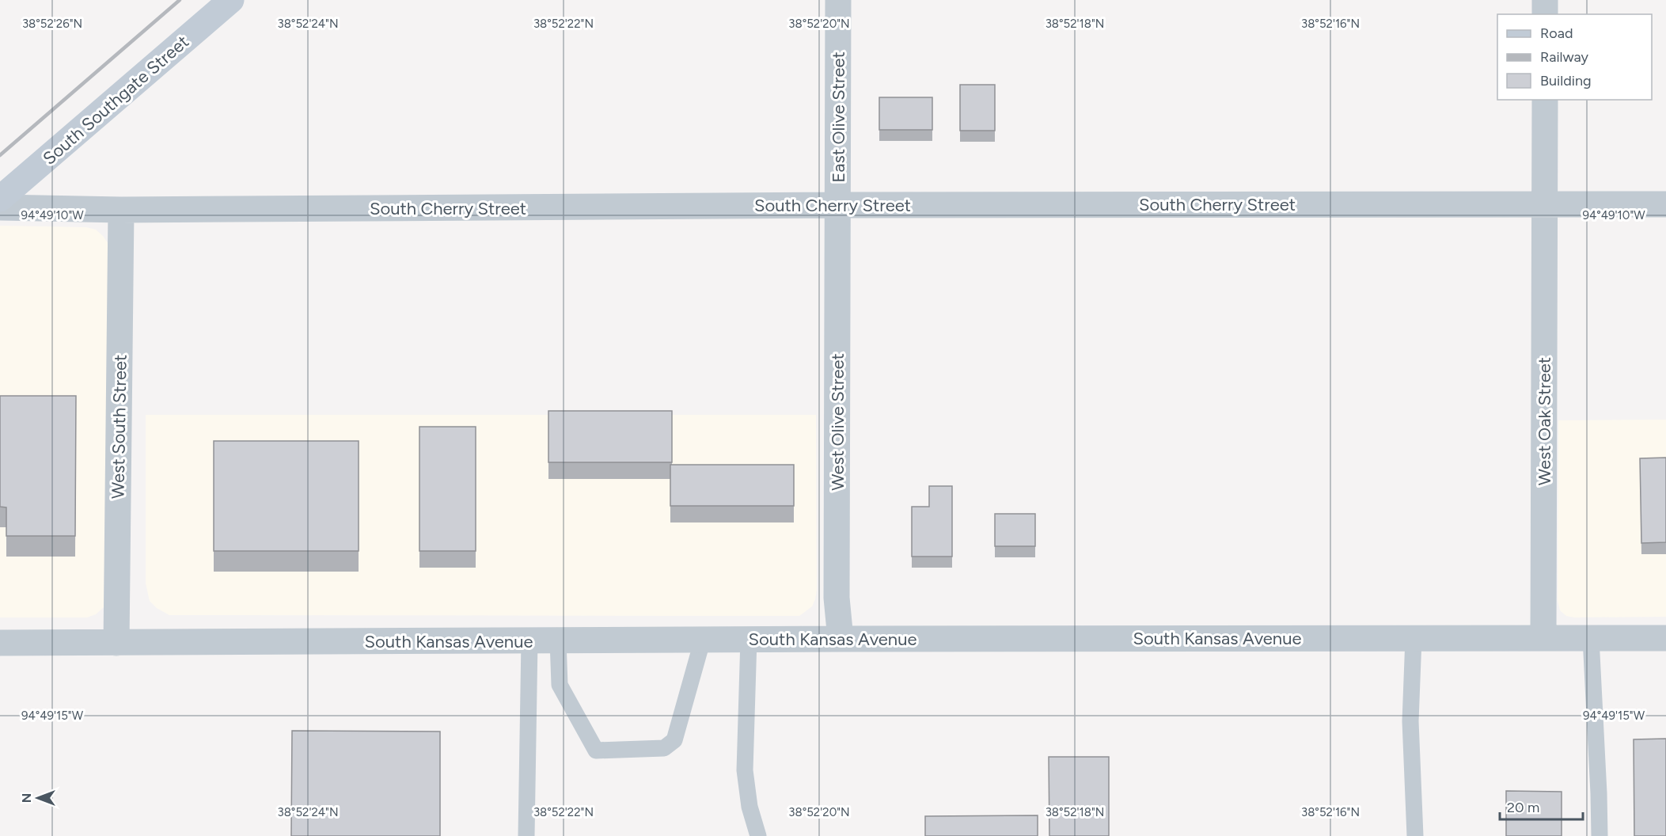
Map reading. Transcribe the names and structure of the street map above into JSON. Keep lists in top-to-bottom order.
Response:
{
  "streets": {
    "main road": ["South Southgate Street"],
    "street": [
      "East Olive Street",
      "South Cherry Street",
      "West Oak Street",
      "West Olive Street",
      "West South Street",
      "South Kansas Avenue"
    ]
  },
  "crossings": [
    ["East Olive Street", "South Cherry Street"],
    ["East Olive Street", "West Olive Street"],
    ["South Cherry Street", "West Oak Street"],
    ["South Cherry Street", "West Olive Street"],
    ["South Cherry Street", "West South Street"],
    ["West Oak Street", "South Kansas Avenue"],
    ["West Olive Street", "South Kansas Avenue"],
    ["West South Street", "South Kansas Avenue"]
  ],
  "legend": ["Road", "Railway", "Building"],
  "scale_bar": "20 m",
  "north": "left",
  "coordinates": [
    "38°52'26\"N",
    "38°52'24\"N",
    "38°52'22\"N",
    "38°52'20\"N",
    "38°52'18\"N",
    "38°52'16\"N",
    "94°49'10\"W",
    "94°49'15\"W"
  ]
}
